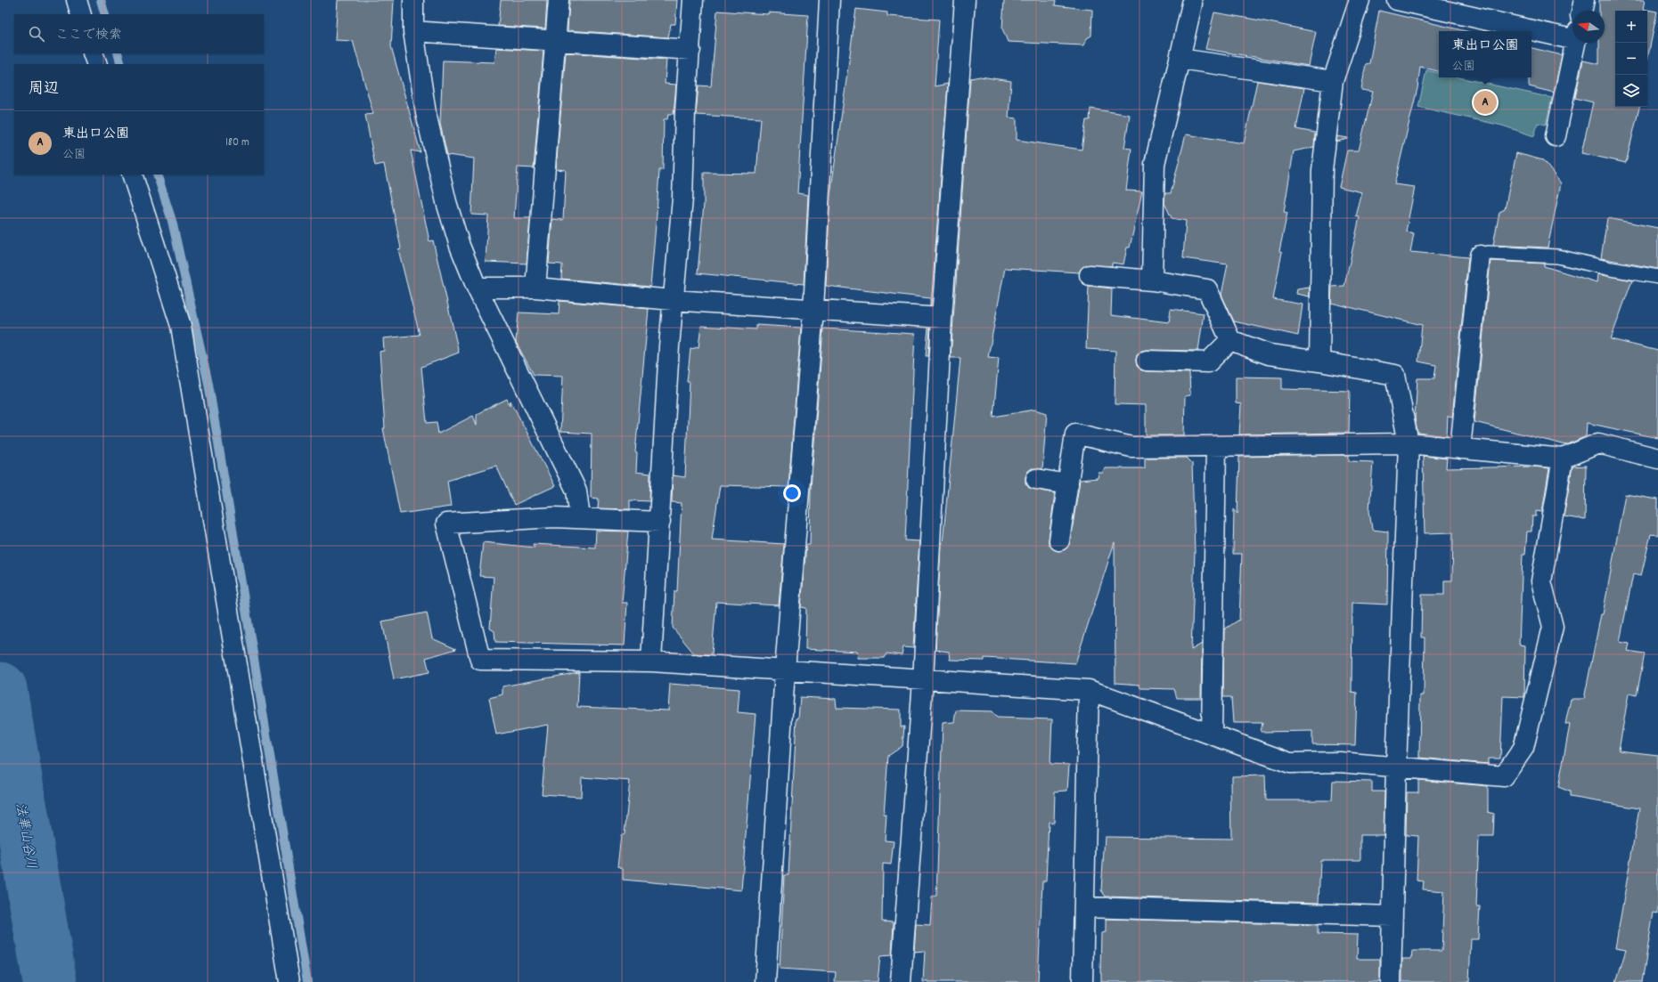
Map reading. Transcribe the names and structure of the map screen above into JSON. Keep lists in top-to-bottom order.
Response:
{
  "water": ["法華山谷川"],
  "north": "left",
  "page": {
    "map_buttons": ["+", "−"],
    "search": "ここで検索",
    "popup": ["東出口公園", "公園"],
    "heading": "周辺",
    "pins": "A",
    "list": [
      {
        "mark": "A",
        "name": "東出口公園",
        "note": "公園",
        "value": "180 m"
      }
    ]
  }
}
